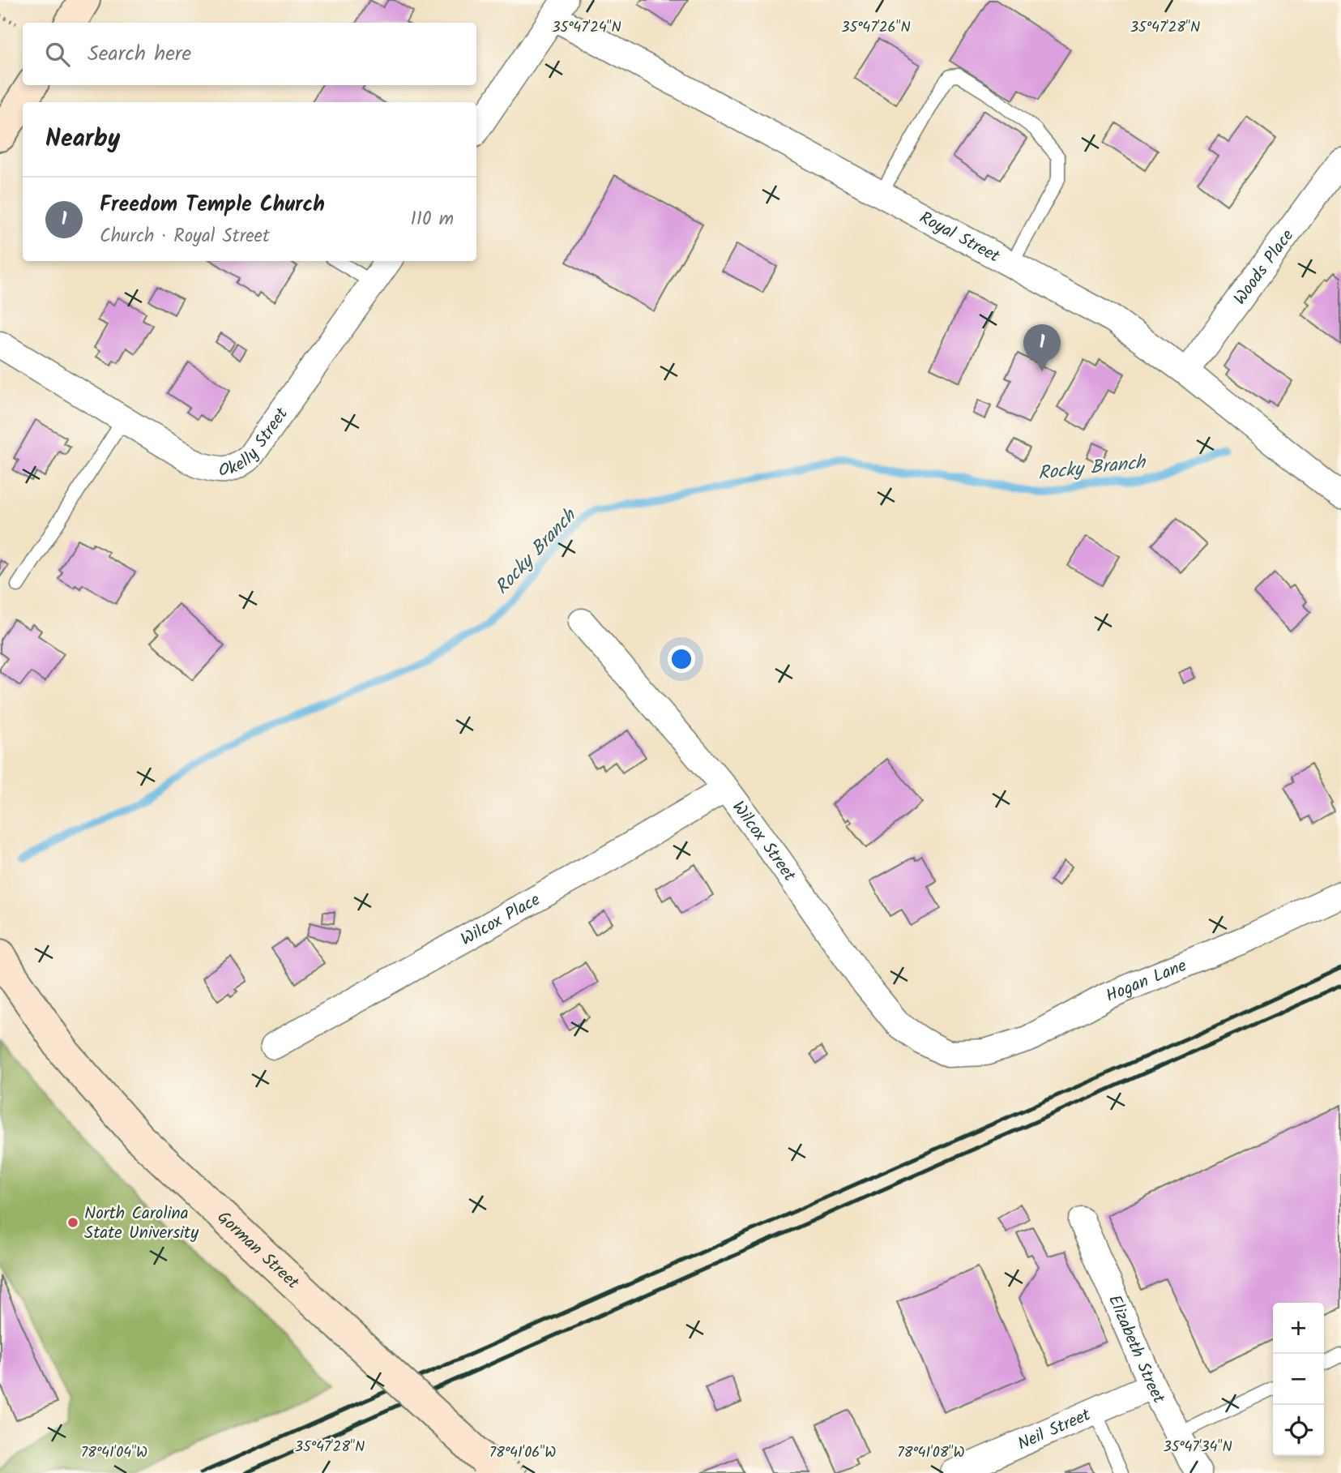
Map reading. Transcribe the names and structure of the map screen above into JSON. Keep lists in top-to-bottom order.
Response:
{
  "streets": {
    "main road": ["Gorman Street"],
    "street": [
      "Royal Street",
      "Woods Place",
      "Okelly Street",
      "Wilcox Street",
      "Wilcox Place",
      "Hogan Lane",
      "Elizabeth Street",
      "Neil Street"
    ]
  },
  "crossings": [
    ["Royal Street", "Woods Place"],
    ["Wilcox Street", "Wilcox Place"],
    ["Wilcox Street", "Hogan Lane"],
    ["Elizabeth Street", "Neil Street"]
  ],
  "water": ["Rocky Branch"],
  "places": ["North Carolina State University"],
  "page": {
    "search": "Search here",
    "heading": "Nearby",
    "list": [
      {
        "mark": "1",
        "name": "Freedom Temple Church",
        "note": "Church · Royal Street",
        "value": "110 m"
      }
    ],
    "pins": "1",
    "map_buttons": ["+", "−"]
  },
  "coordinates": [
    "35°47'24\"N",
    "35°47'26\"N",
    "35°47'28\"N",
    "35°47'34\"N",
    "78°41'04\"W",
    "78°41'06\"W",
    "78°41'08\"W"
  ]
}
